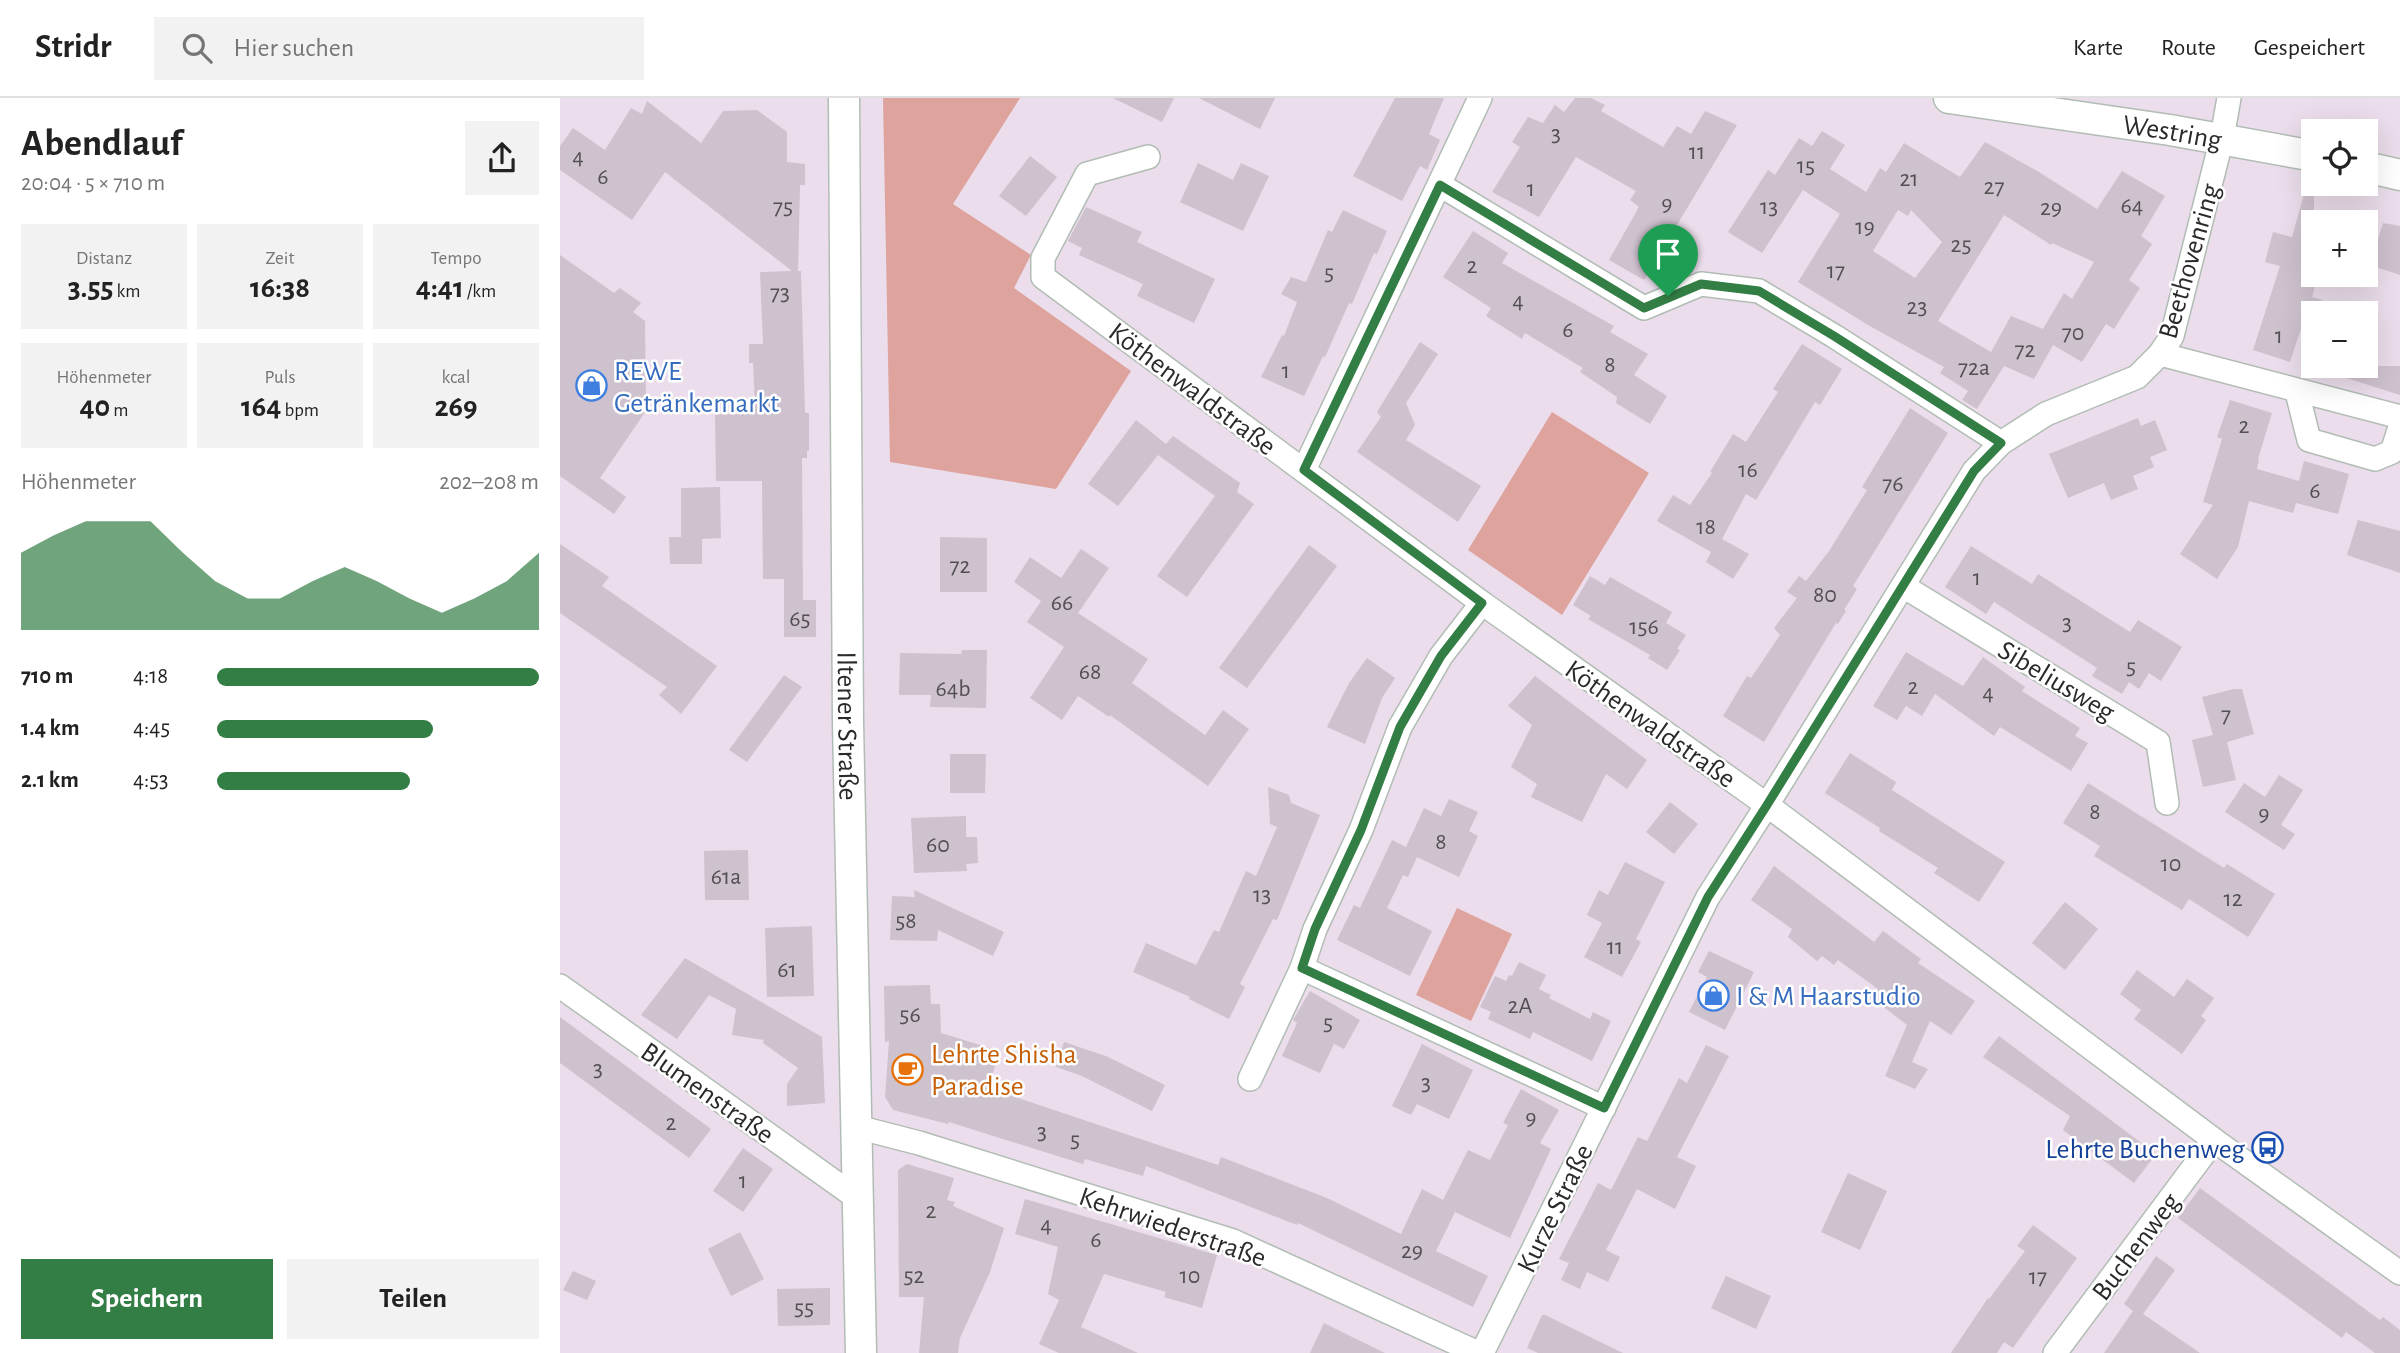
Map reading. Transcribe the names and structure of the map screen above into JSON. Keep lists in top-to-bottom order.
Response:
{
  "streets": {
    "street": [
      "Westring",
      "Beethovenring",
      "Köthenwaldstraße",
      "Sibeliusweg",
      "Iltener Straße",
      "Blumenstraße",
      "Kurze Straße",
      "Kehrwiederstraße",
      "Buchenweg"
    ]
  },
  "crossings": [
    ["Westring", "Beethovenring"],
    ["Beethovenring", "Köthenwaldstraße"],
    ["Beethovenring", "Sibeliusweg"],
    ["Beethovenring", "Kurze Straße"],
    ["Köthenwaldstraße", "Kurze Straße"],
    ["Köthenwaldstraße", "Buchenweg"],
    ["Iltener Straße", "Blumenstraße"],
    ["Iltener Straße", "Kehrwiederstraße"],
    ["Kurze Straße", "Kehrwiederstraße"]
  ],
  "places": {
    "shop": ["REWE Getränkemarkt", "I & M Haarstudio"],
    "cafe": ["Lehrte Shisha Paradise"],
    "bus stop": ["Lehrte Buchenweg"]
  },
  "house_numbers": [
    "3",
    "11",
    "4",
    "15",
    "6",
    "21",
    "27",
    "1",
    "9",
    "64",
    "75",
    "13",
    "29",
    "19",
    "25",
    "2",
    "17",
    "5",
    "73",
    "4",
    "23",
    "6",
    "70",
    "1",
    "72",
    "8",
    "72a",
    "1",
    "2",
    "16",
    "76",
    "6",
    "18",
    "72",
    "1",
    "80",
    "66",
    "65",
    "3",
    "156",
    "5",
    "68",
    "2",
    "64b",
    "4",
    "7",
    "8",
    "9",
    "8",
    "60",
    "10",
    "61a",
    "13",
    "12",
    "58",
    "11",
    "61",
    "2A",
    "56",
    "5",
    "3",
    "3",
    "9",
    "2",
    "3",
    "5",
    "1",
    "2",
    "4",
    "6",
    "29",
    "52",
    "10",
    "17",
    "55"
  ],
  "page": {
    "header": "Stridr",
    "search": "Hier suchen",
    "nav": ["Karte", "Route", "Gespeichert"],
    "heading": ["Abendlauf", "20:04 · 5 × 710 m"],
    "map_buttons": ["+", "−"],
    "stats": [
      ["Distanz", "3.55 km"],
      ["Zeit", "16:38"],
      ["Tempo", "4:41 /km"],
      ["Höhenmeter", "40 m"],
      ["Puls", "164 bpm"],
      ["kcal", "269"]
    ],
    "chart": ["Höhenmeter", "202–208 m"],
    "list": [
      {
        "name": "710 m",
        "note": "4:18"
      },
      {
        "name": "1.4 km",
        "note": "4:45"
      },
      {
        "name": "2.1 km",
        "note": "4:53"
      }
    ],
    "buttons": ["Speichern", "Teilen"]
  }
}
